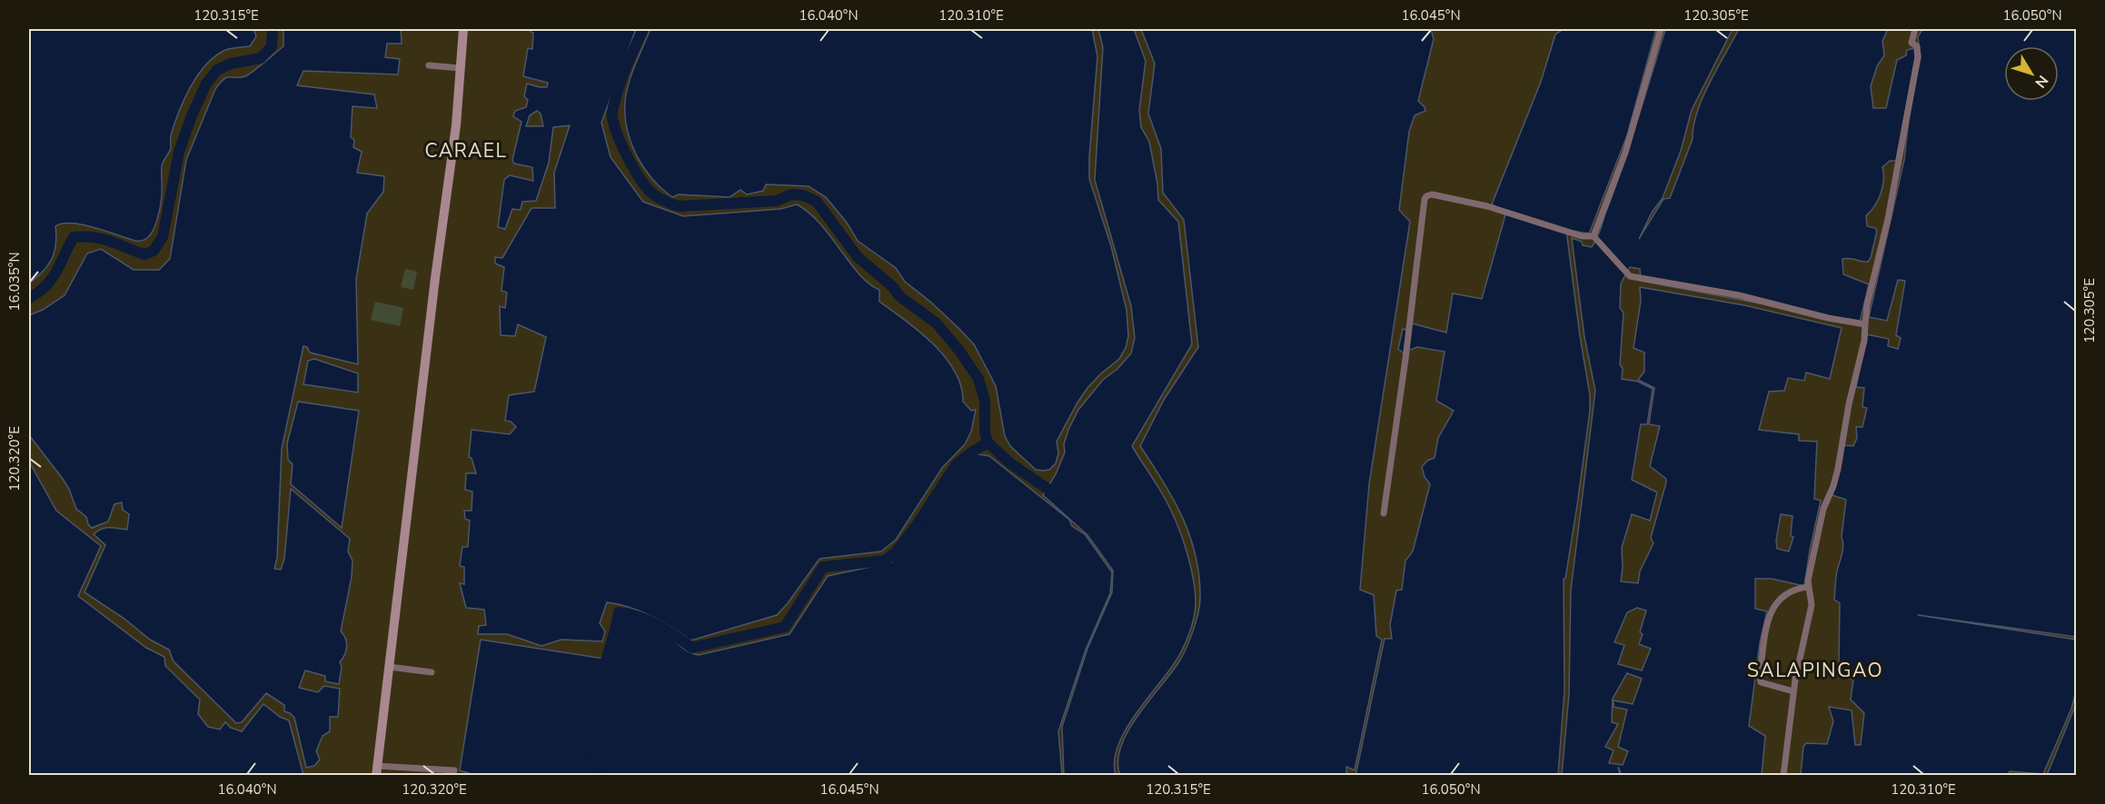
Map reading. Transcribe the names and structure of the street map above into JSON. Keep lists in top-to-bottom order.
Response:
{
  "districts": ["CARAEL", "SALAPINGAO"],
  "north": "bottom right",
  "coordinates": [
    "120.315°E",
    "16.040°N",
    "120.310°E",
    "16.045°N",
    "120.305°E",
    "16.050°N",
    "16.035°N",
    "120.320°E"
  ]
}
